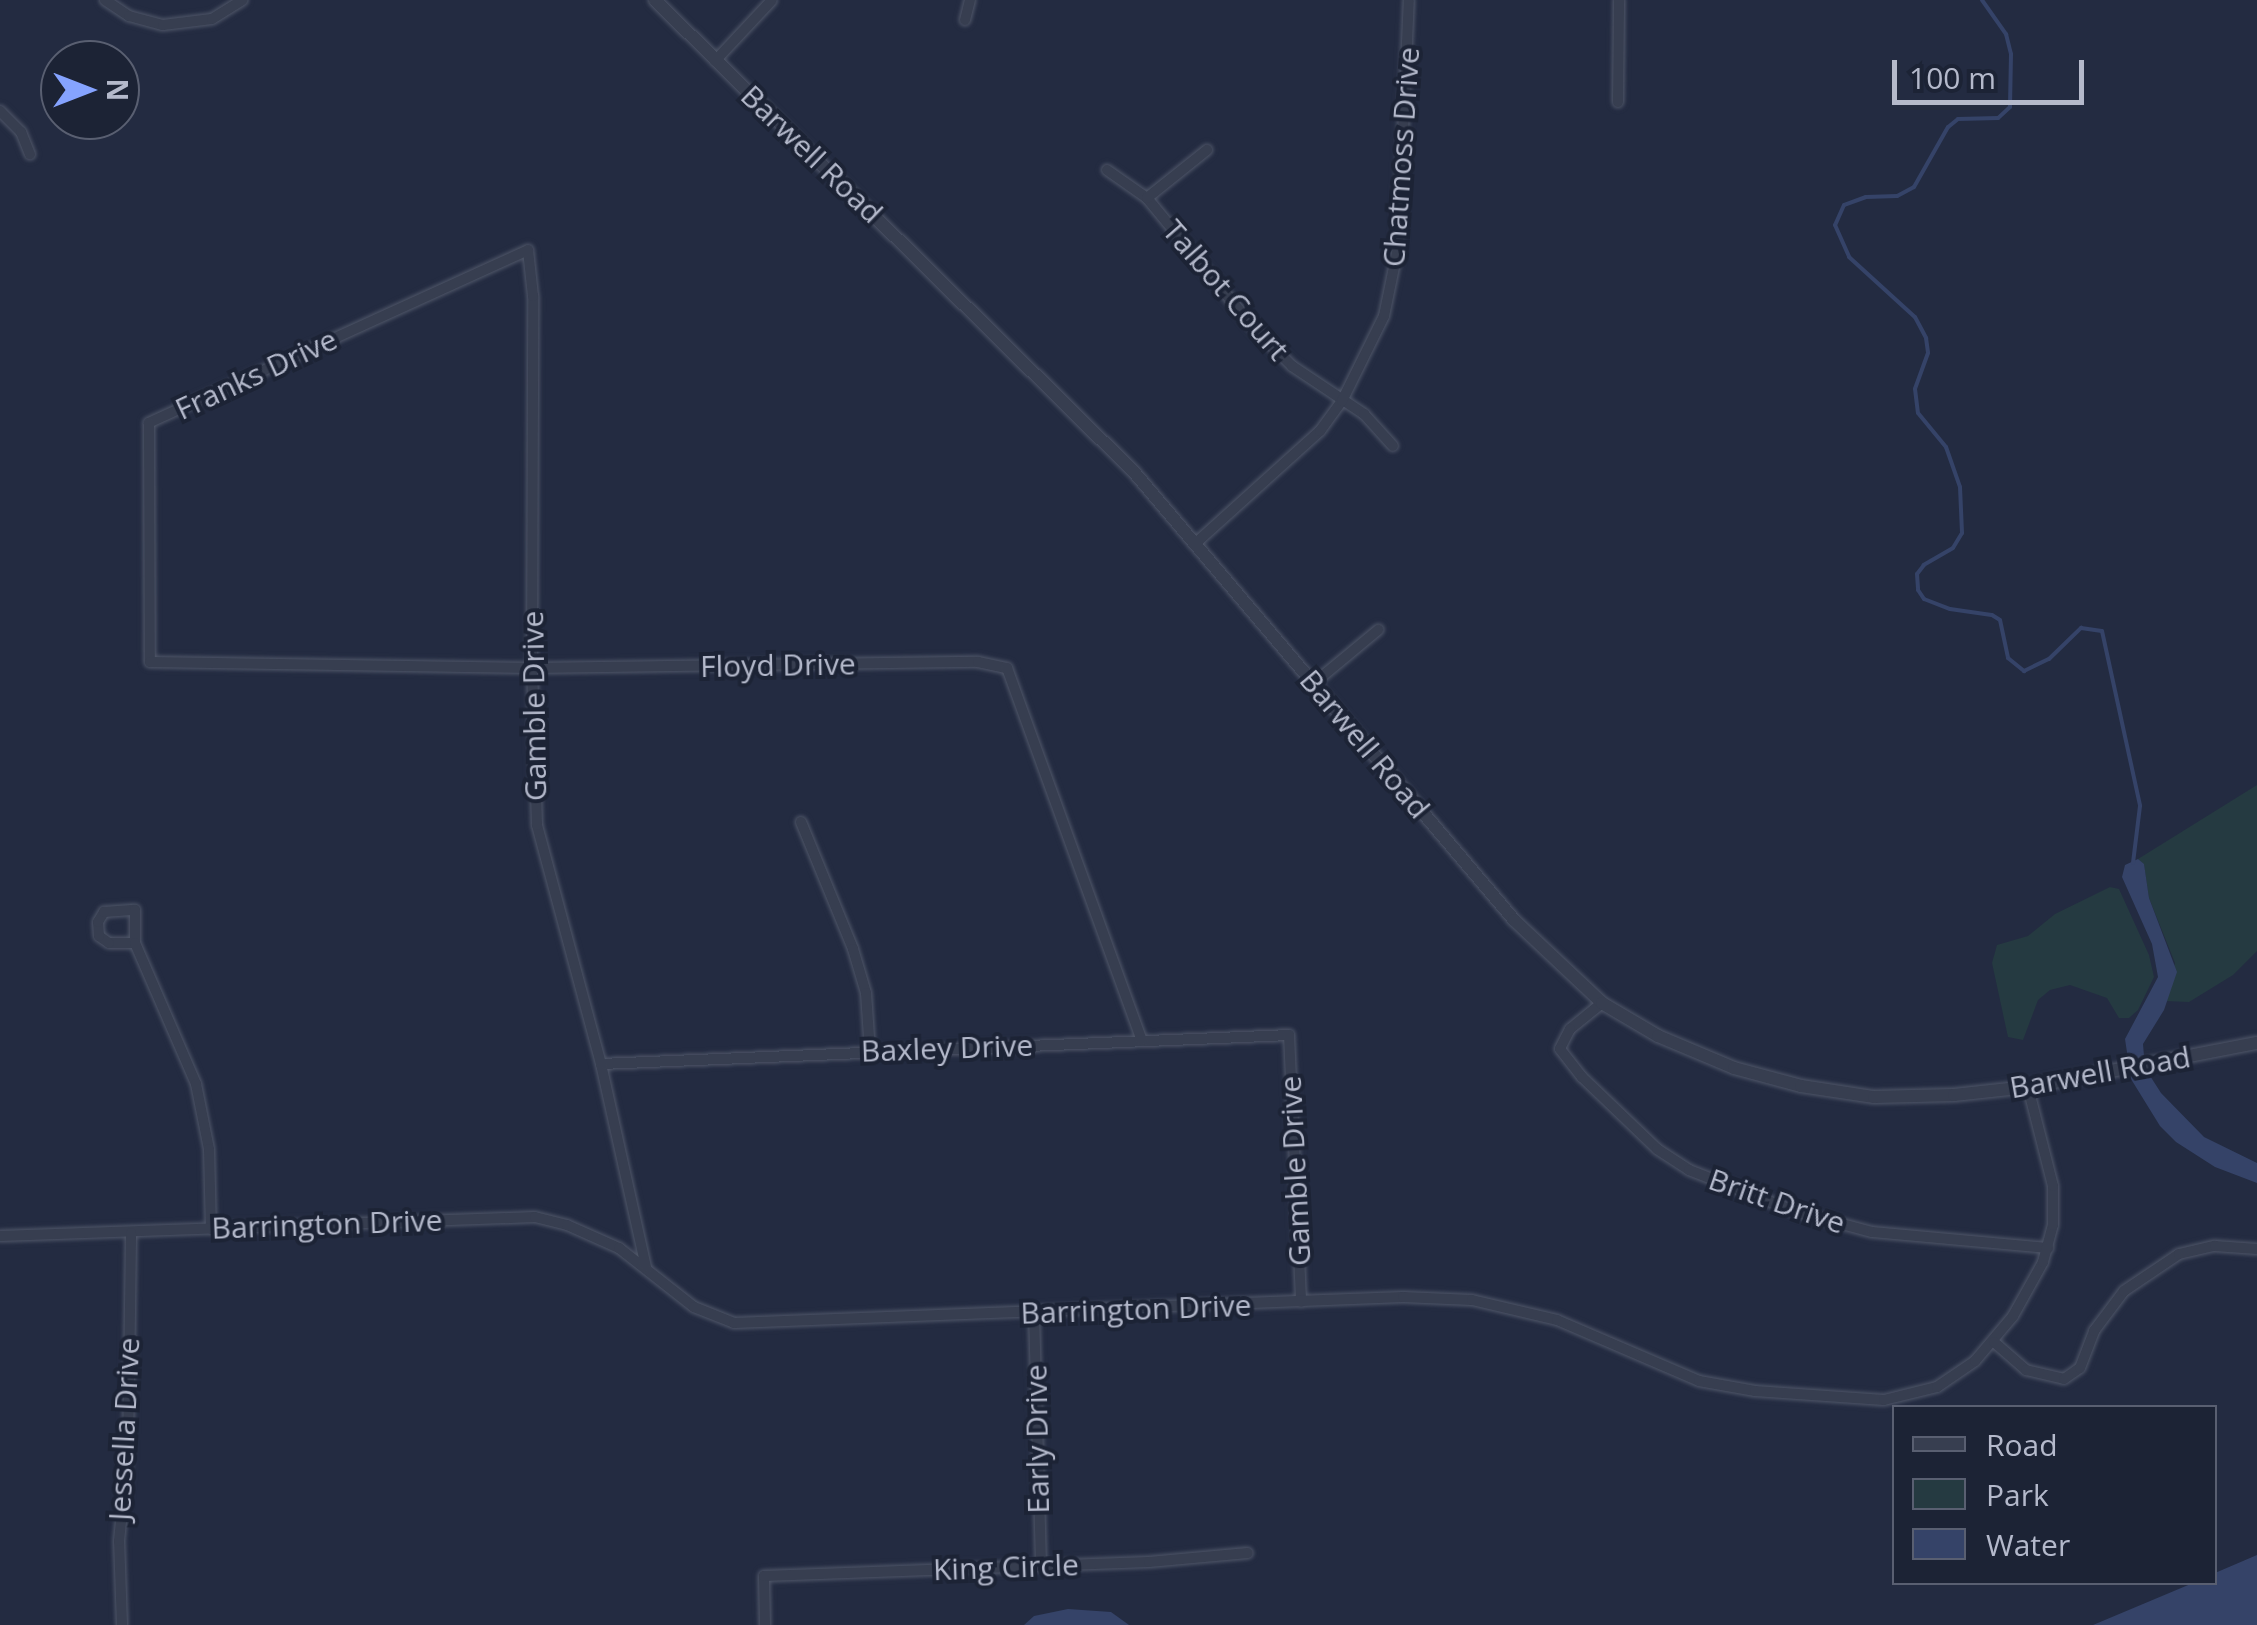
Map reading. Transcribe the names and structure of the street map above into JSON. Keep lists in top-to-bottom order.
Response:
{
  "streets": {
    "street": [
      "Barwell Road",
      "Chatmoss Drive",
      "Talbot Court",
      "Franks Drive",
      "Floyd Drive",
      "Gamble Drive",
      "Baxley Drive",
      "Britt Drive",
      "Barrington Drive",
      "Jessella Drive",
      "Early Drive",
      "King Circle"
    ]
  },
  "crossings": [
    ["Barwell Road", "Chatmoss Drive"],
    ["Barwell Road", "Britt Drive"],
    ["Barwell Road", "Barrington Drive"],
    ["Chatmoss Drive", "Talbot Court"],
    ["Franks Drive", "Floyd Drive"],
    ["Franks Drive", "Gamble Drive"],
    ["Floyd Drive", "Gamble Drive"],
    ["Floyd Drive", "Baxley Drive"],
    ["Gamble Drive", "Baxley Drive"],
    ["Gamble Drive", "Barrington Drive"],
    ["Britt Drive", "Barrington Drive"],
    ["Barrington Drive", "Jessella Drive"],
    ["Barrington Drive", "Early Drive"],
    ["Early Drive", "King Circle"]
  ],
  "legend": ["Road", "Park", "Water"],
  "scale_bar": "100 m",
  "north": "right"
}
